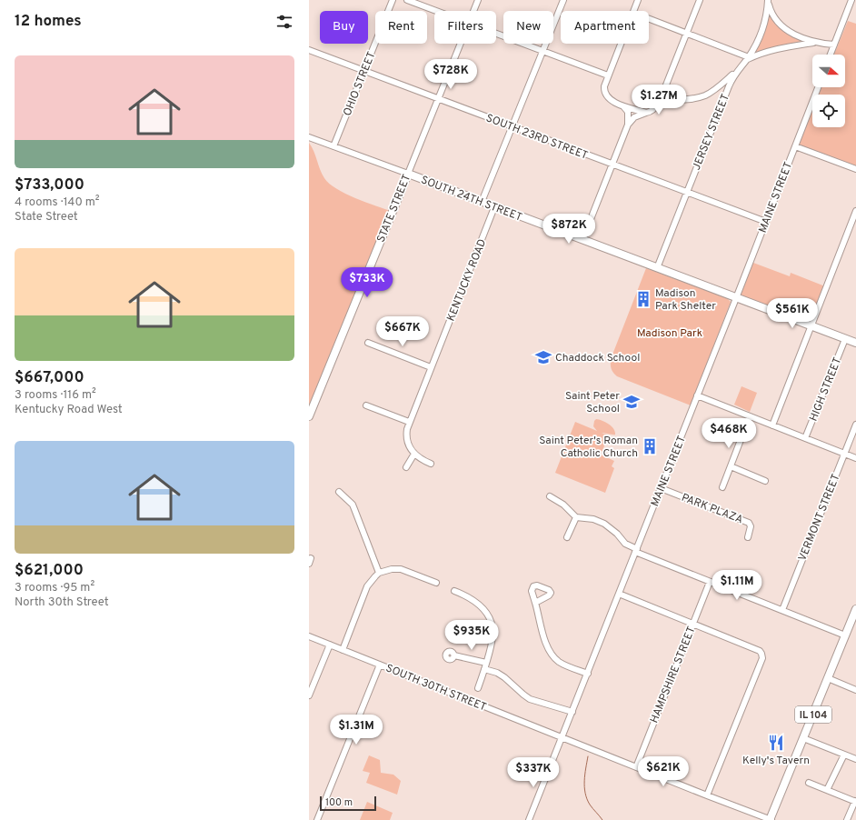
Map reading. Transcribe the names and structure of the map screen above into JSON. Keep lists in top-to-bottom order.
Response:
{
  "streets": {
    "main road": ["SOUTH 24TH STREET", "STATE STREET", "IL 104"],
    "street": [
      "OHIO STREET",
      "JERSEY STREET",
      "SOUTH 23RD STREET",
      "MAINE STREET",
      "KENTUCKY ROAD",
      "HIGH STREET",
      "PARK PLAZA",
      "VERMONT STREET",
      "HAMPSHIRE STREET",
      "SOUTH 30TH STREET"
    ]
  },
  "crossings": [
    ["OHIO STREET", "SOUTH 23RD STREET"],
    ["OHIO STREET", "SOUTH 24TH STREET"],
    ["JERSEY STREET", "SOUTH 23RD STREET"],
    ["JERSEY STREET", "SOUTH 24TH STREET"],
    ["SOUTH 23RD STREET", "MAINE STREET"],
    ["SOUTH 23RD STREET", "STATE STREET"],
    ["MAINE STREET", "SOUTH 24TH STREET"],
    ["MAINE STREET", "PARK PLAZA"],
    ["MAINE STREET", "SOUTH 30TH STREET"],
    ["SOUTH 24TH STREET", "STATE STREET"],
    ["SOUTH 24TH STREET", "KENTUCKY ROAD"],
    ["SOUTH 24TH STREET", "HIGH STREET"],
    ["HAMPSHIRE STREET", "SOUTH 30TH STREET"],
    ["SOUTH 30TH STREET", "IL 104"]
  ],
  "parks": ["Madison Park"],
  "places": {
    "building": ["Madison Park Shelter", "Saint Peter's Roman Catholic Church"],
    "school or university": ["Chaddock School", "Saint Peter School"],
    "restaurant": ["Kelly's Tavern"]
  },
  "scale_bar": "100 m",
  "north": "right",
  "page": {
    "heading": "12 homes",
    "chip": [
      "Buy",
      "Rent",
      "Filters",
      "New",
      "Apartment"
    ],
    "list": [
      {
        "name": "$733,000",
        "note": "4 rooms · 140 m² · State Street"
      },
      {
        "name": "$667,000",
        "note": "3 rooms · 116 m² · Kentucky Road West"
      },
      {
        "name": "$621,000",
        "note": "3 rooms · 95 m² · North 30th Street"
      }
    ],
    "price": [
      "$728K",
      "$1.27M",
      "$872K",
      "$733K",
      "$561K",
      "$667K",
      "$468K",
      "$1.11M",
      "$935K",
      "$1.31M",
      "$621K",
      "$337K"
    ],
    "scale": "100 m"
  }
}
